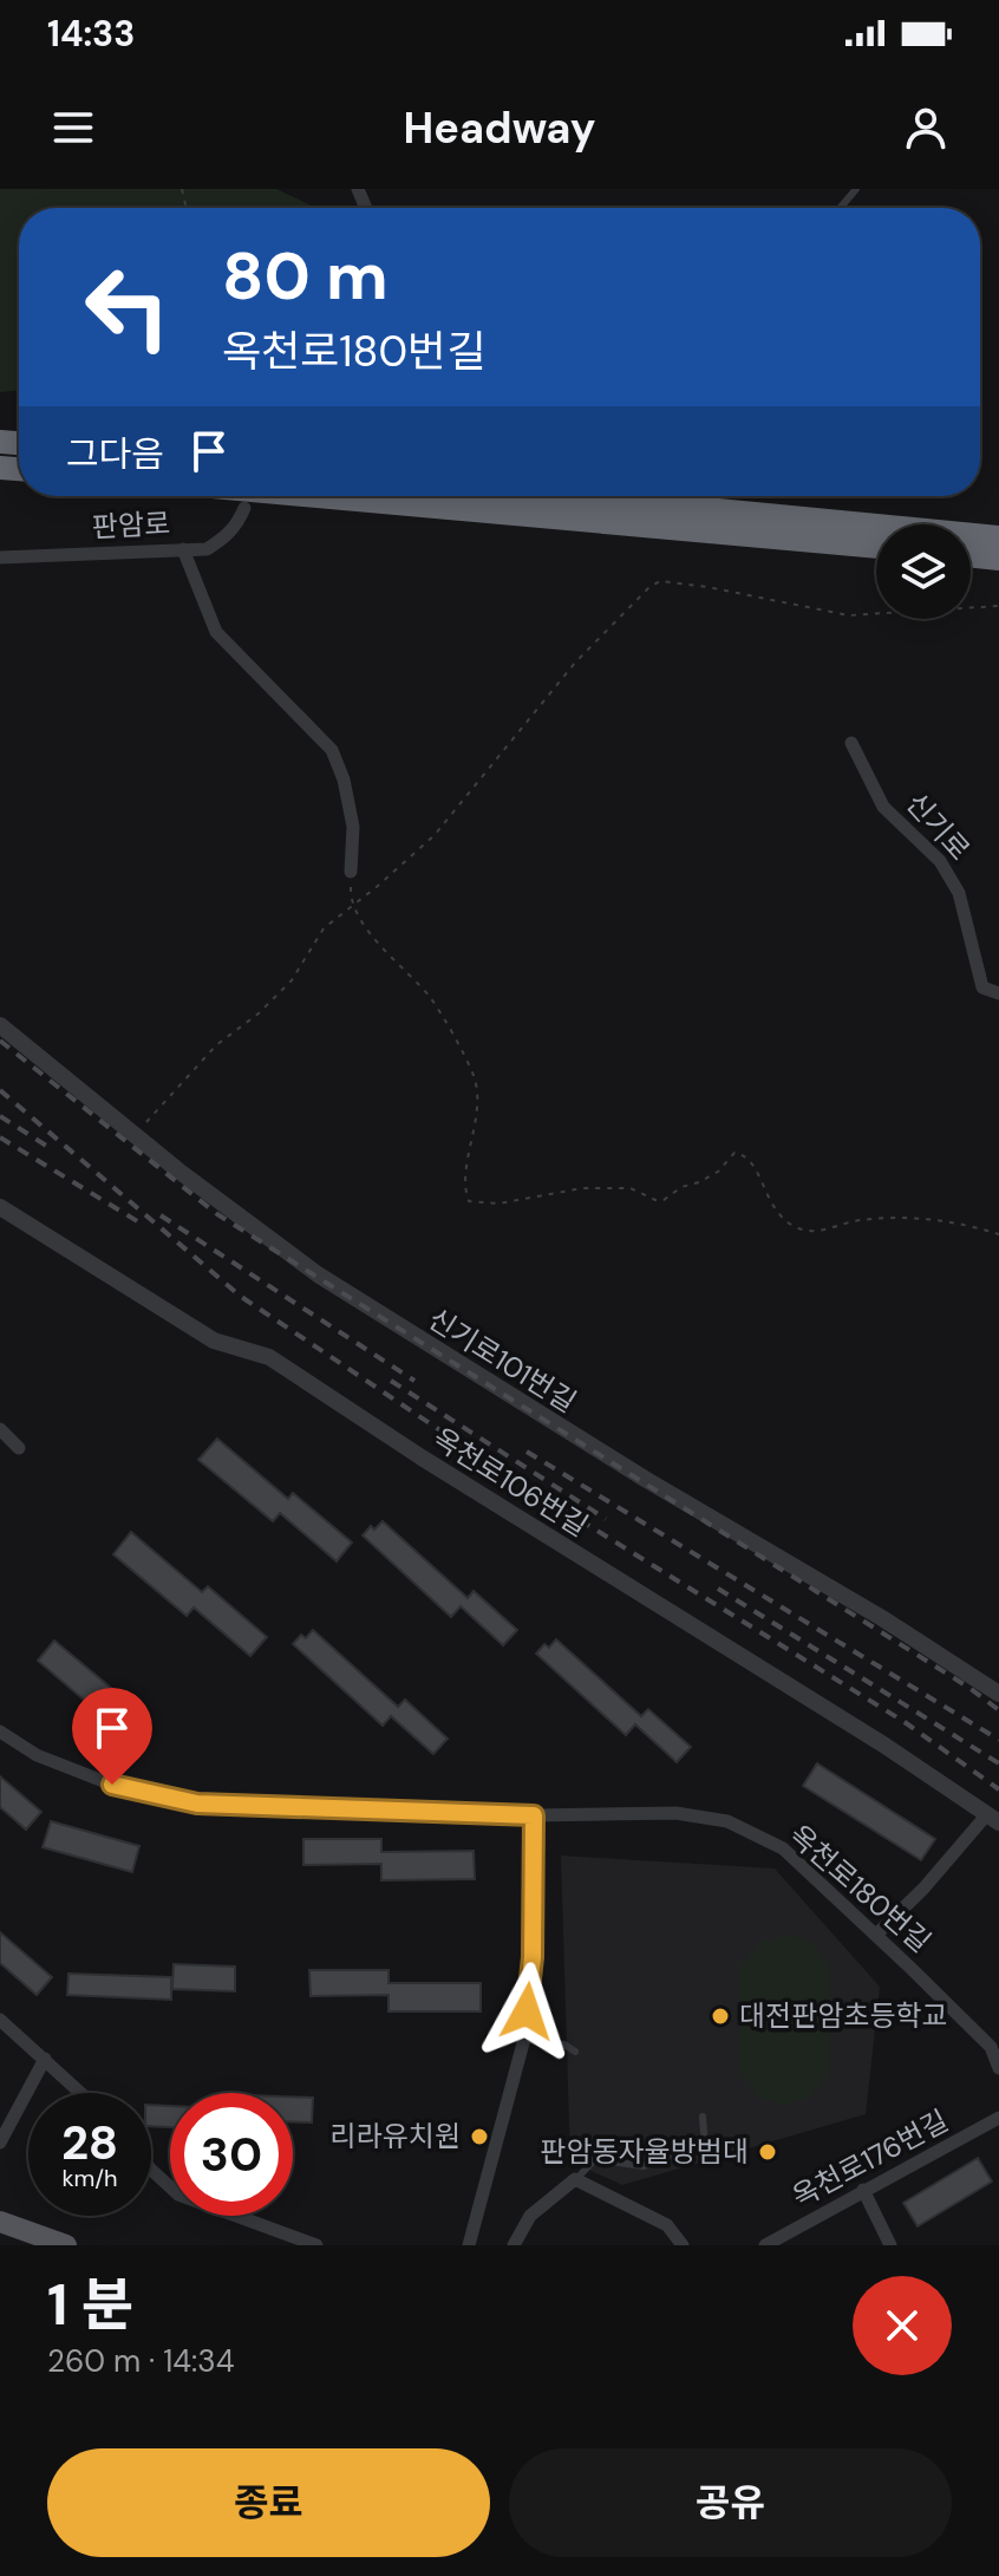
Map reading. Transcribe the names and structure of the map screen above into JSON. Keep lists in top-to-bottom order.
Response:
{
  "streets": {
    "street": [
      "판암로",
      "신기로",
      "신기로101번길",
      "옥천로106번길",
      "옥천로180번길",
      "옥천로176번길"
    ]
  },
  "crossings": [
    ["옥천로106번길", "옥천로180번길"]
  ],
  "places": ["대전판암초등학교", "리라유치원", "판암동자율방범대"],
  "page": {
    "status": "14:33",
    "header": "Headway",
    "turn": ["80 m", "옥천로180번길"],
    "then": "그다음",
    "speed": "28 km/h",
    "limit": "30",
    "heading": ["1 분", "260 m · 14:34"],
    "buttons": ["종료", "공유"]
  }
}
